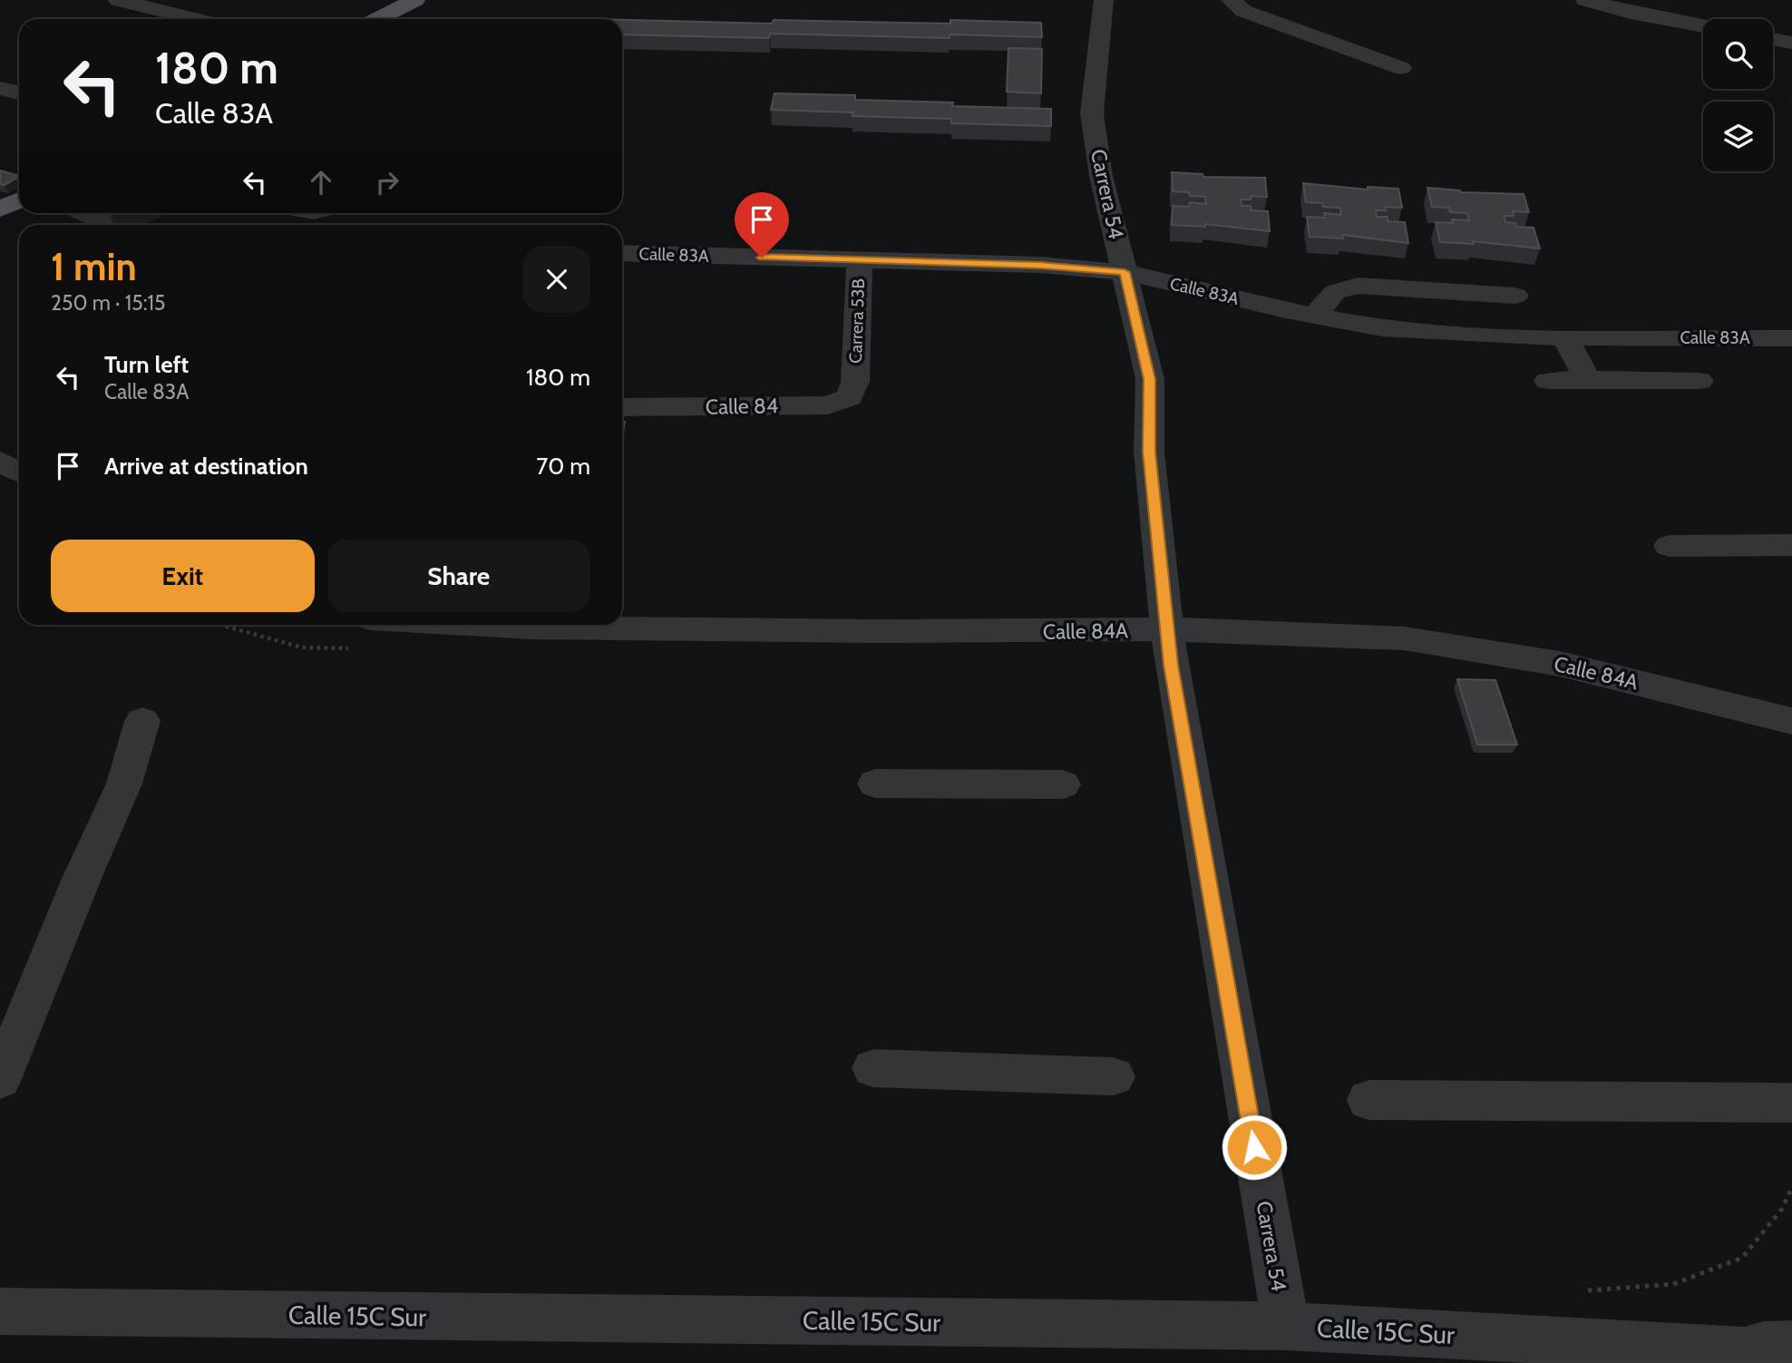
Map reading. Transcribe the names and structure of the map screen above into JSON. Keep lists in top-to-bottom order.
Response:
{
  "streets": {
    "street": [
      "Carrera 54",
      "Calle 83A",
      "Carrera 53B",
      "Calle 84",
      "Calle 84A",
      "Calle 15C Sur"
    ]
  },
  "crossings": [
    ["Carrera 54", "Calle 83A"],
    ["Carrera 54", "Calle 84A"],
    ["Carrera 54", "Calle 15C Sur"],
    ["Calle 83A", "Carrera 53B"],
    ["Carrera 53B", "Calle 84"]
  ],
  "page": {
    "turn": ["180 m", "Calle 83A"],
    "heading": ["1 min", "250 m · 15:15"],
    "list": [
      {
        "name": "Turn left",
        "note": "Calle 83A",
        "value": "180 m"
      },
      {
        "name": "Arrive at destination",
        "value": "70 m"
      }
    ],
    "buttons": ["Exit", "Share"]
  }
}
